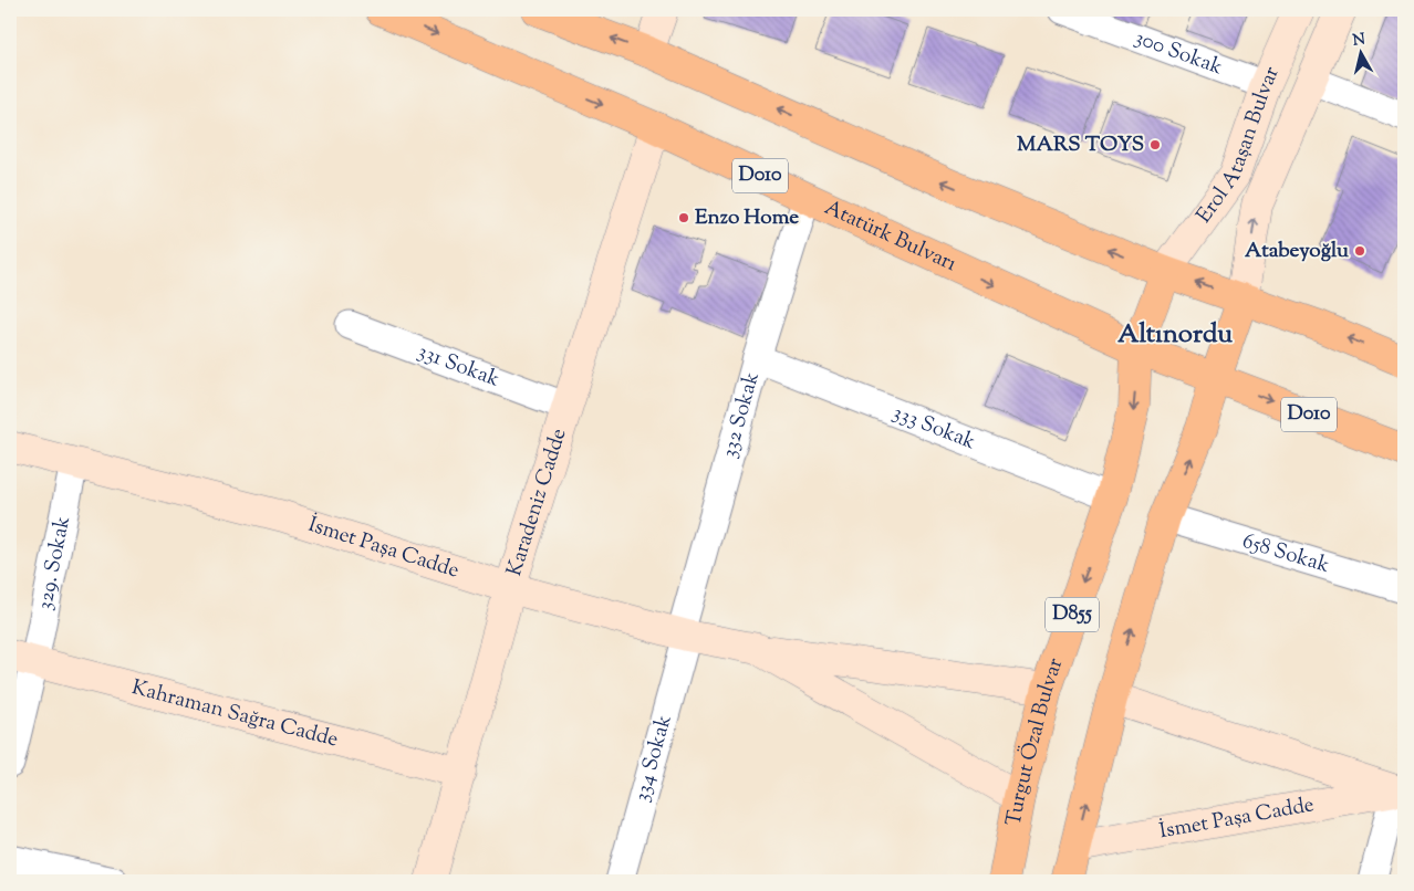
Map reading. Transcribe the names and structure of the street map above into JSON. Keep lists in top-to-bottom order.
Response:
{
  "streets": {
    "highway": [
      "D010",
      "Atatürk Bulvarı",
      "D855",
      "Turgut Özal Bulvar"
    ],
    "street": [
      "300 Sokak",
      "Erol Ataşan Bulvar",
      "331 Sokak",
      "332 Sokak",
      "333 Sokak",
      "Karadeniz Cadde",
      "İsmet Paşa Cadde",
      "658 Sokak",
      "329. Sokak",
      "Kahraman Sağra Cadde",
      "334 Sokak"
    ]
  },
  "crossings": [
    ["300 Sokak", "Erol Ataşan Bulvar"],
    ["Erol Ataşan Bulvar", "Turgut Özal Bulvar"],
    ["Atatürk Bulvarı", "332 Sokak"],
    ["Atatürk Bulvarı", "Karadeniz Cadde"],
    ["Atatürk Bulvarı", "Turgut Özal Bulvar"],
    ["331 Sokak", "Karadeniz Cadde"],
    ["332 Sokak", "333 Sokak"],
    ["332 Sokak", "İsmet Paşa Cadde"],
    ["332 Sokak", "334 Sokak"],
    ["333 Sokak", "Turgut Özal Bulvar"],
    ["Karadeniz Cadde", "İsmet Paşa Cadde"],
    ["Karadeniz Cadde", "Kahraman Sağra Cadde"],
    ["İsmet Paşa Cadde", "329. Sokak"],
    ["İsmet Paşa Cadde", "Turgut Özal Bulvar"],
    ["İsmet Paşa Cadde", "334 Sokak"],
    ["329. Sokak", "Kahraman Sağra Cadde"]
  ],
  "districts": ["Altınordu"],
  "places": ["MARS TOYS", "Enzo Home", "Atabeyoğlu"],
  "north": "top"
}
